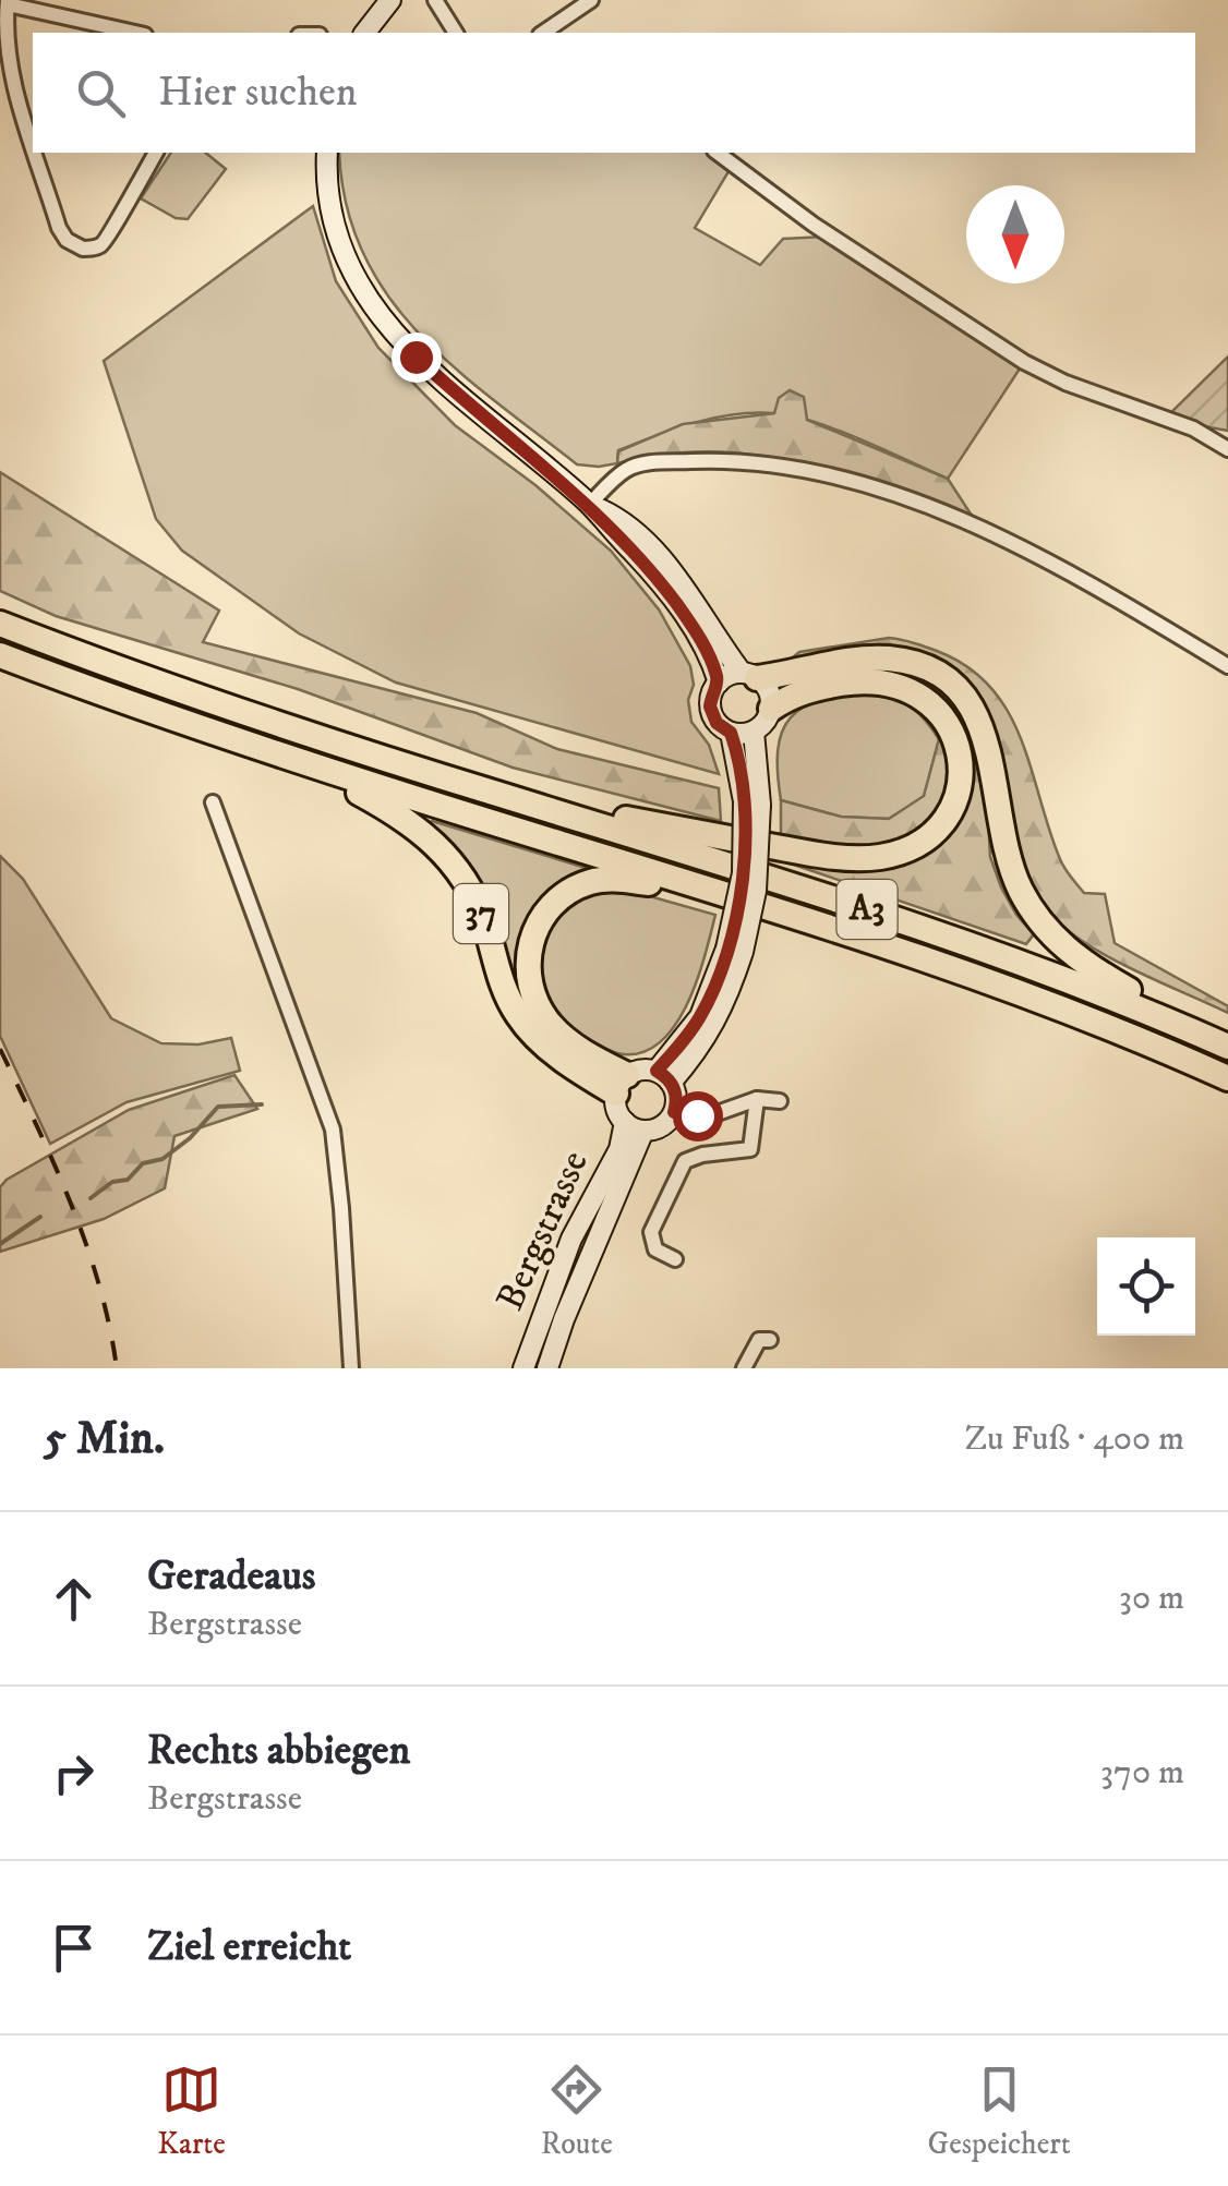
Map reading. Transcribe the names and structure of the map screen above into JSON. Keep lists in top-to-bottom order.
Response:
{
  "streets": {
    "highway": ["A3", "37"],
    "main road": ["Bergstrasse"]
  },
  "crossings": [
    ["A3", "37"],
    ["37", "Bergstrasse"]
  ],
  "north": "bottom",
  "page": {
    "search": "Hier suchen",
    "heading": ["5 Min.", "Zu Fuß · 400 m"],
    "list": [
      ["Geradeaus", "Bergstrasse", "30 m"],
      ["Rechts abbiegen", "Bergstrasse", "370 m"],
      "Ziel erreicht"
    ],
    "nav": ["Karte", "Route", "Gespeichert"]
  }
}
